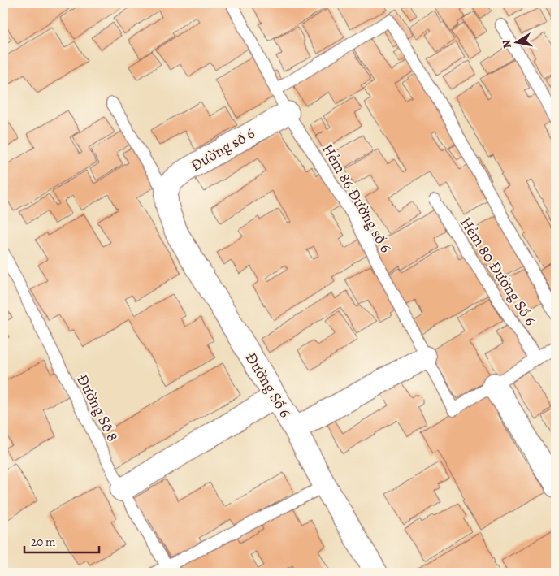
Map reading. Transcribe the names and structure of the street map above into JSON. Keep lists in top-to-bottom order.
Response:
{
  "streets": {
    "street": ["Đường số 6", "Đường Số 6"],
    "lane": ["Hẻm 86 Đường số 6", "Hẻm 80 Đường Số 6", "Đường Số 8"]
  },
  "crossings": [
    ["Đường số 6", "Hẻm 86 Đường số 6"],
    ["Đường số 6", "Đường Số 6"]
  ],
  "scale_bar": "20 m",
  "north": "left"
}
